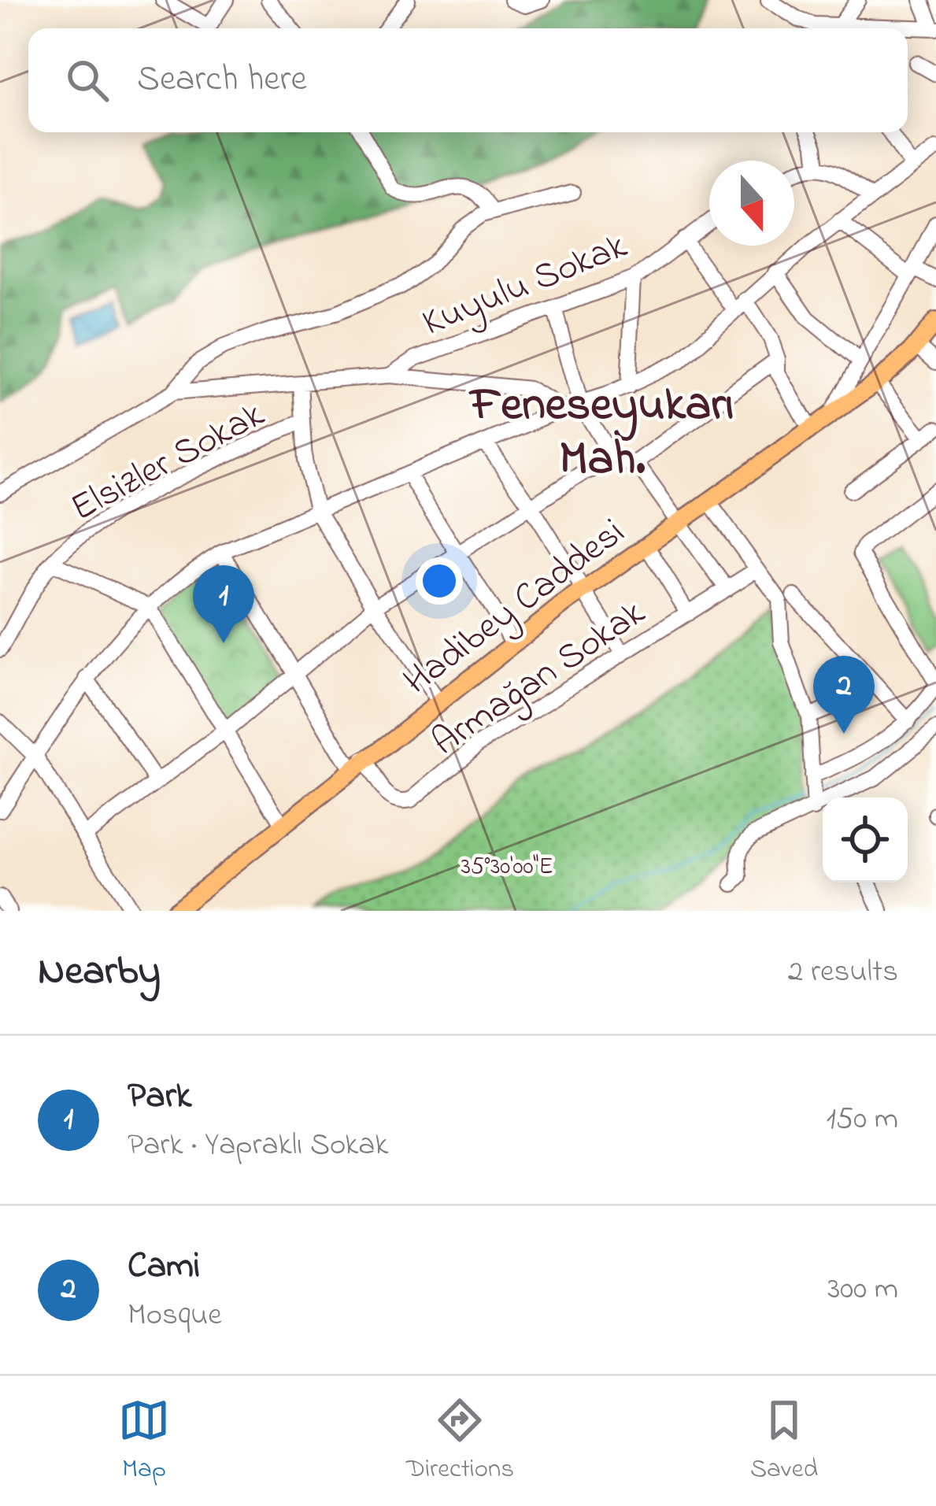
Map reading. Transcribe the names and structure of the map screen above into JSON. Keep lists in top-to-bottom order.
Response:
{
  "streets": {
    "main road": ["Hadibey Caddesi"],
    "street": ["Kuyulu Sokak", "Elsizler Sokak", "Armağan Sokak"]
  },
  "crossings": [
    ["Hadibey Caddesi", "Armağan Sokak"]
  ],
  "districts": ["Feneseyukarı Mah."],
  "north": "bottom",
  "page": {
    "search": "Search here",
    "pins": ["1", "2"],
    "heading": ["Nearby", "2 results"],
    "list": [
      {
        "mark": "1",
        "name": "Park",
        "note": "Park · Yapraklı Sokak",
        "value": "150 m"
      },
      {
        "mark": "2",
        "name": "Cami",
        "note": "Mosque",
        "value": "300 m"
      }
    ],
    "nav": ["Map", "Directions", "Saved"]
  },
  "coordinates": ["35°30'00\"E"]
}
